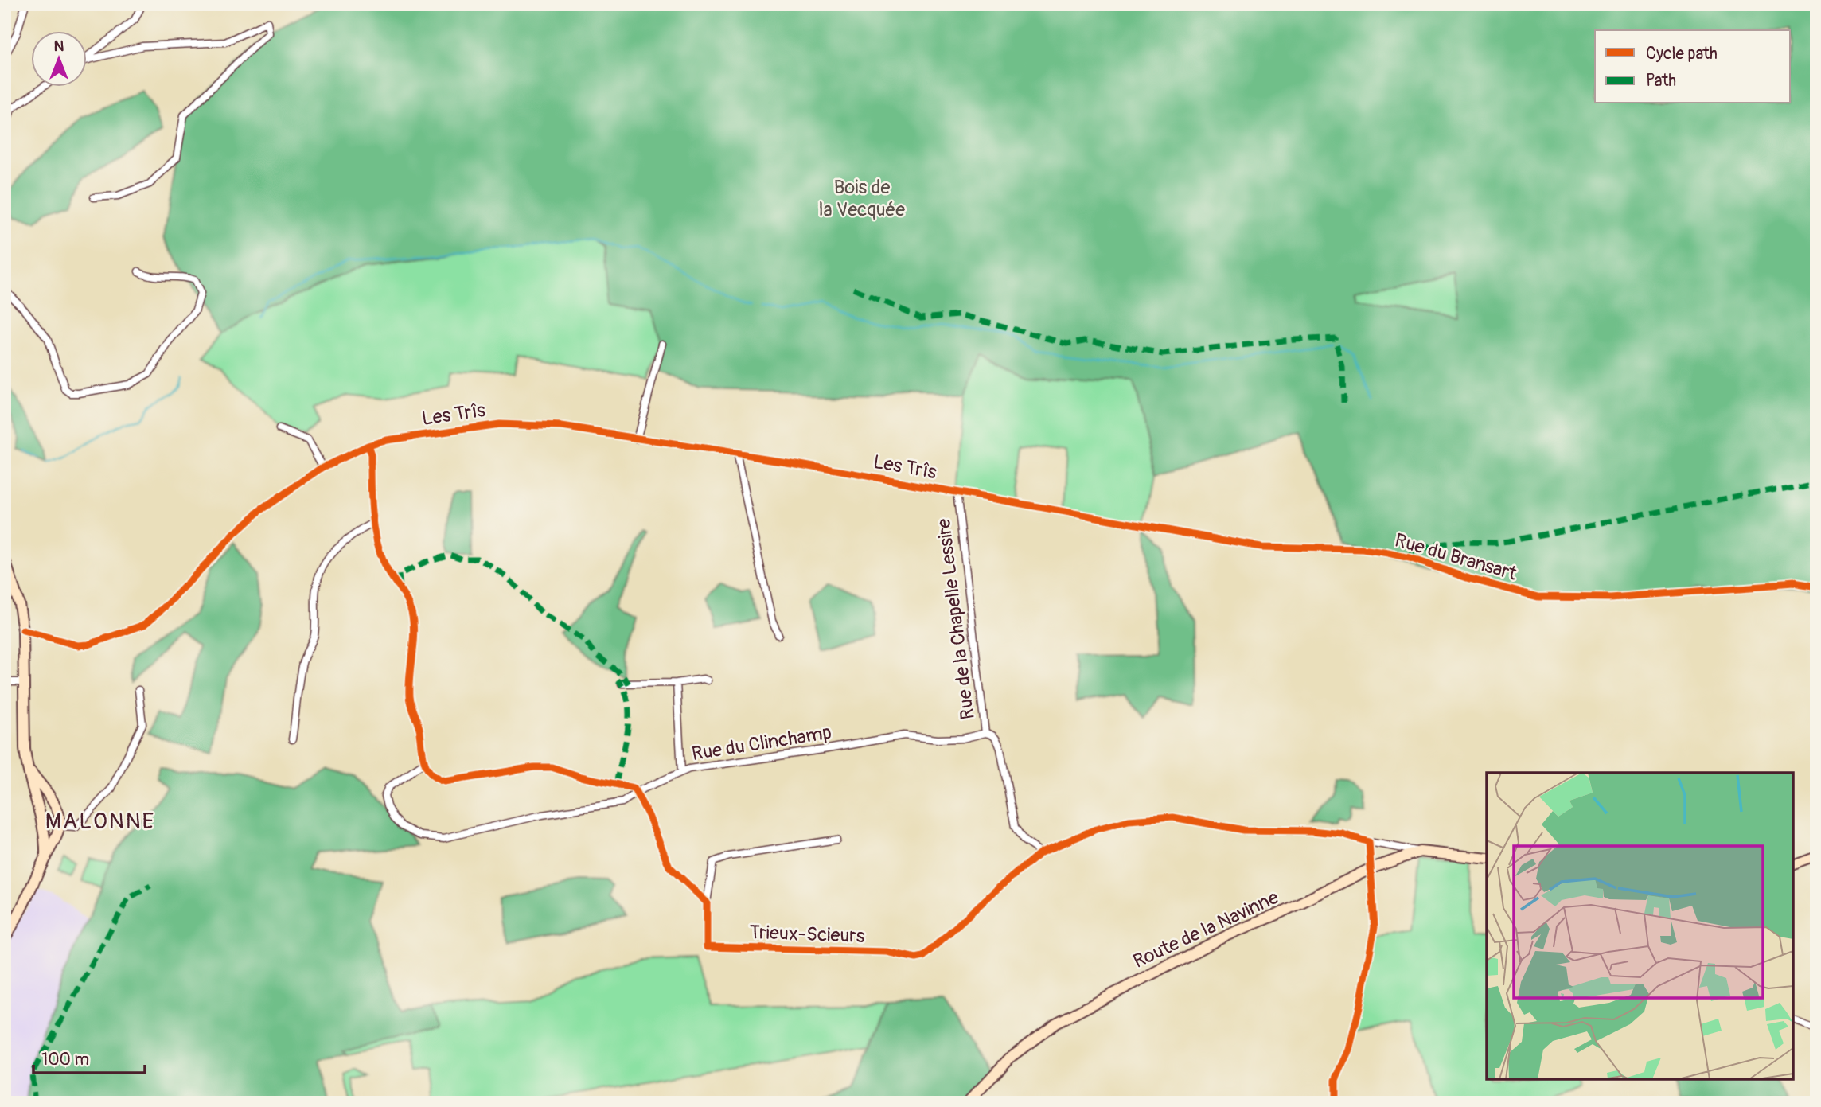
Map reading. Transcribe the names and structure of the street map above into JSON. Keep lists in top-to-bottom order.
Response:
{
  "streets": {
    "street": [
      "Les Trîs",
      "Rue du Bransart",
      "Rue de la Chapelle Lessire",
      "Rue du Clinchamp",
      "Route de la Navinne",
      "Trieux-Scieurs"
    ]
  },
  "crossings": [
    ["Les Trîs", "Rue du Bransart"],
    ["Les Trîs", "Rue de la Chapelle Lessire"],
    ["Rue du Bransart", "Rue de la Chapelle Lessire"],
    ["Rue de la Chapelle Lessire", "Rue du Clinchamp"],
    ["Rue de la Chapelle Lessire", "Trieux-Scieurs"]
  ],
  "districts": ["MALONNE"],
  "parks": ["Bois de la Vecquée"],
  "legend": ["Cycle path", "Path"],
  "scale_bar": "100 m",
  "north": "top"
}
